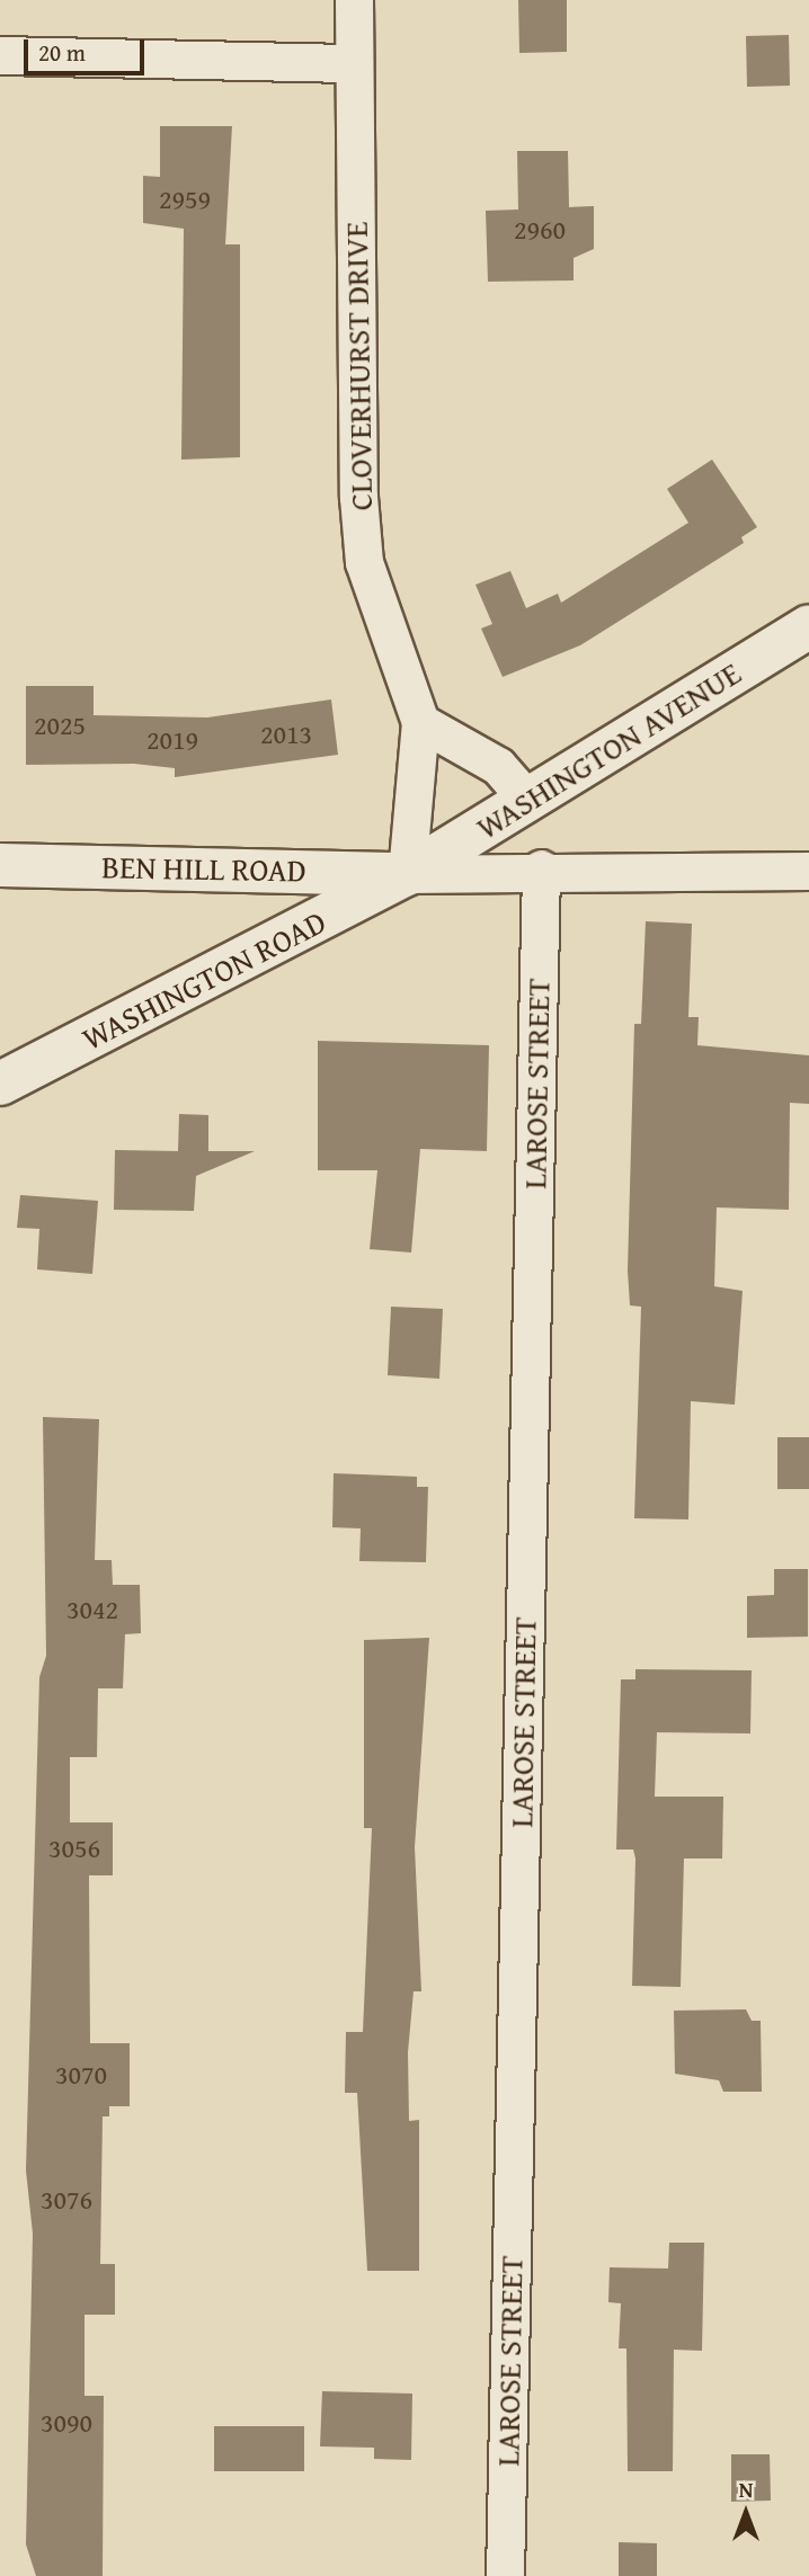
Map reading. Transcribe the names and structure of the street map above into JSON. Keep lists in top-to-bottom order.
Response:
{
  "streets": {
    "street": [
      "CLOVERHURST DRIVE",
      "WASHINGTON AVENUE",
      "BEN HILL ROAD",
      "WASHINGTON ROAD",
      "LAROSE STREET"
    ]
  },
  "crossings": [
    ["CLOVERHURST DRIVE", "WASHINGTON AVENUE"],
    ["CLOVERHURST DRIVE", "BEN HILL ROAD"],
    ["CLOVERHURST DRIVE", "WASHINGTON ROAD"],
    ["WASHINGTON AVENUE", "BEN HILL ROAD"],
    ["WASHINGTON AVENUE", "WASHINGTON ROAD"],
    ["BEN HILL ROAD", "WASHINGTON ROAD"]
  ],
  "house_numbers": [
    "2959",
    "2960",
    "2025",
    "2013",
    "2019",
    "3042",
    "3056",
    "3070",
    "3076",
    "3090"
  ],
  "scale_bar": "20 m",
  "north": "top"
}
